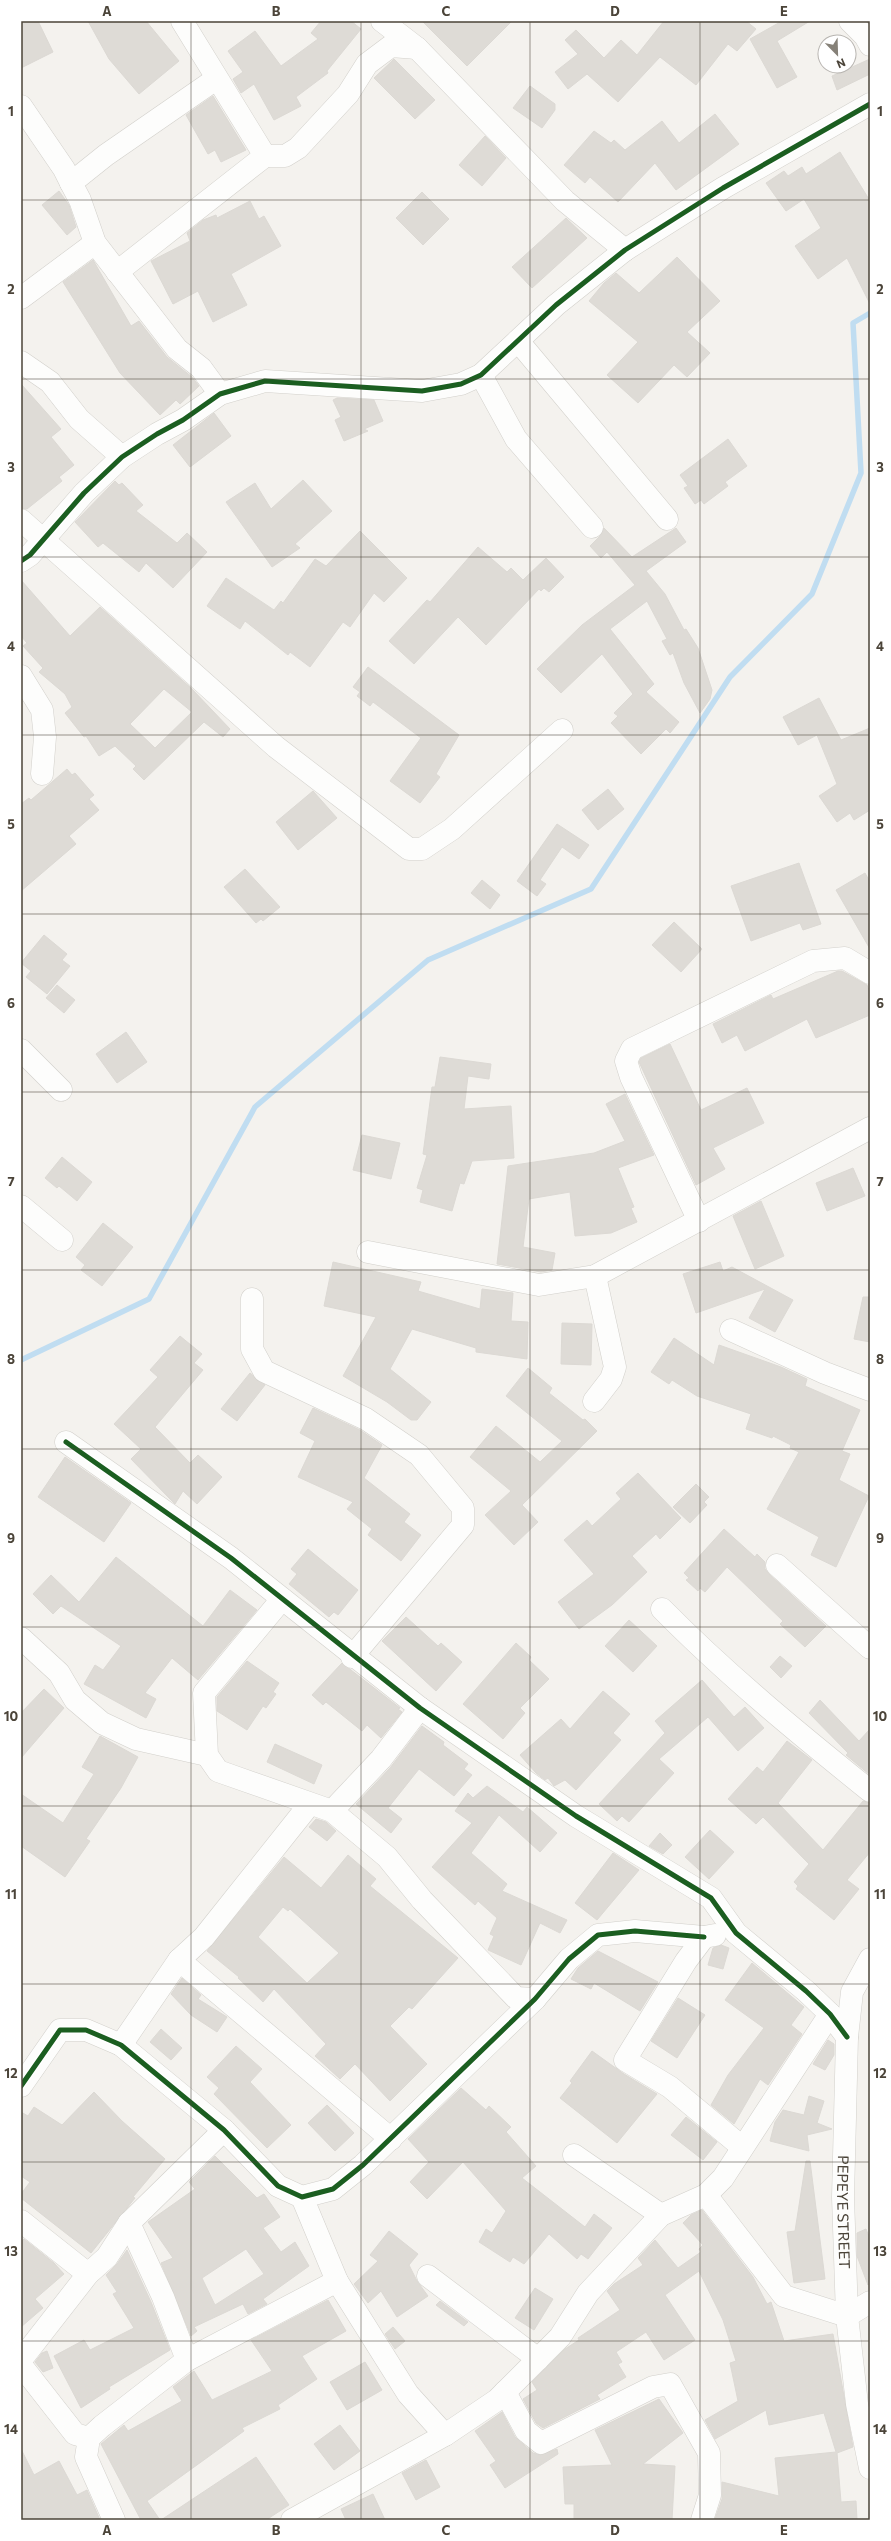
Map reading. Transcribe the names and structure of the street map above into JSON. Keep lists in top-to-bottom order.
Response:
{
  "streets": {
    "street": ["PEPEYE STREET"]
  },
  "north": "bottom right",
  "grid": {
    "columns": [
      "A",
      "B",
      "C",
      "D",
      "E"
    ],
    "rows": [
      "1",
      "2",
      "3",
      "4",
      "5",
      "6",
      "7",
      "8",
      "9",
      "10",
      "11",
      "12",
      "13",
      "14"
    ]
  }
}
